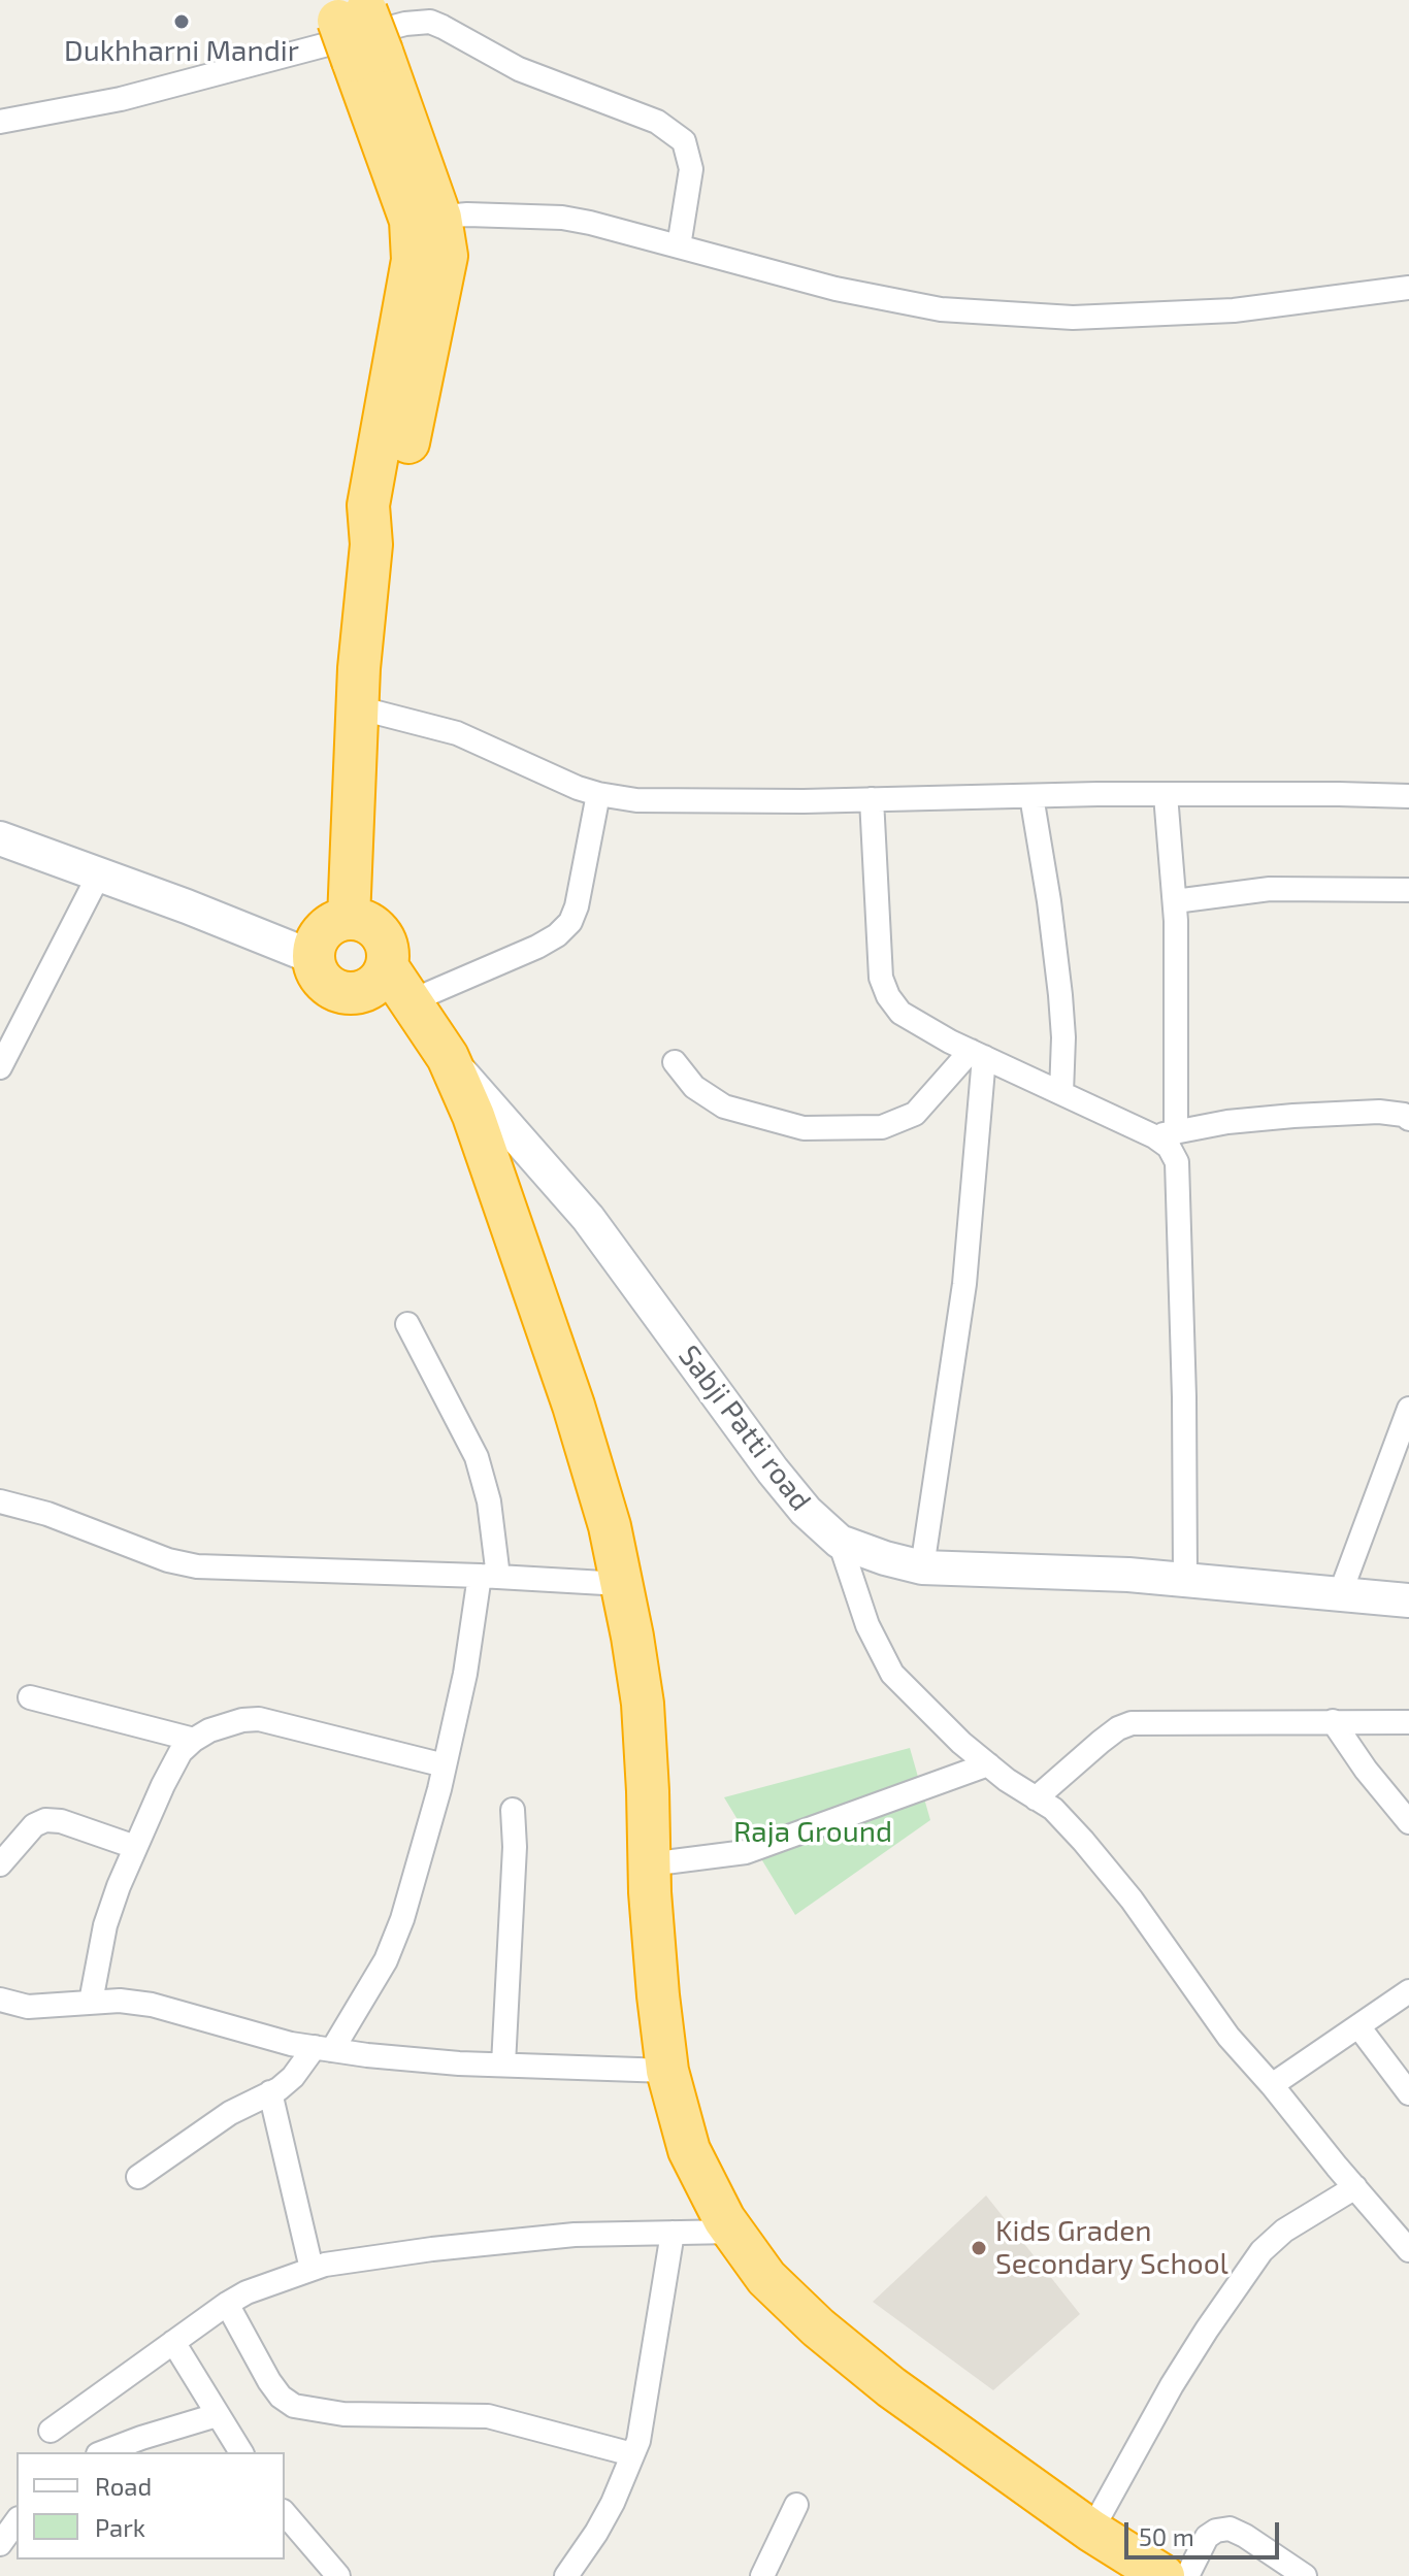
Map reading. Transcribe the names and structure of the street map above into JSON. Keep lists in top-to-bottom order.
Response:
{
  "streets": {
    "main road": ["Sabji Patti road"]
  },
  "parks": ["Raja Ground"],
  "places": ["Dukhharni Mandir", "Kids Graden Secondary School"],
  "legend": ["Road", "Park"],
  "scale_bar": "50 m"
}
